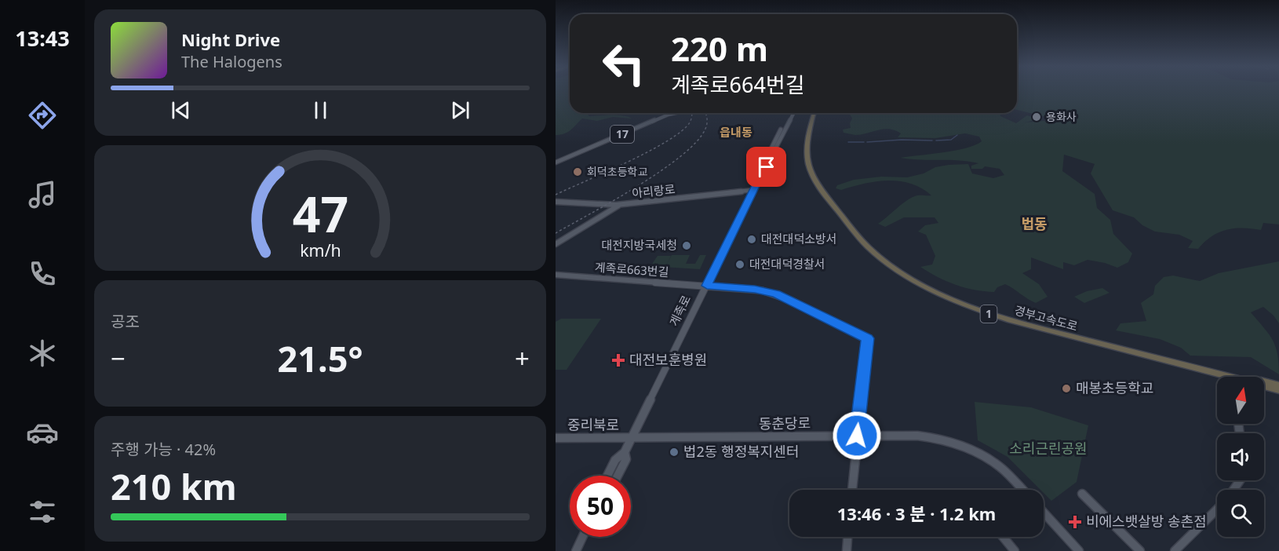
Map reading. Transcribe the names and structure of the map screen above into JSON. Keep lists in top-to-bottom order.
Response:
{
  "streets": {
    "highway": ["1", "경부고속도로"],
    "main road": [
      "17",
      "아리랑로",
      "계족로663번길",
      "계족로",
      "동춘당로",
      "중리북로"
    ]
  },
  "crossings": [
    ["아리랑로", "계족로"],
    ["계족로663번길", "계족로"],
    ["계족로663번길", "동춘당로"],
    ["계족로", "동춘당로"],
    ["계족로", "중리북로"],
    ["동춘당로", "중리북로"]
  ],
  "districts": ["읍내동", "법동"],
  "parks": ["소리근린공원"],
  "places": {
    "other": [
      "용화사",
      "회덕초등학교",
      "대전대덕소방서",
      "대전지방국세청",
      "대전대덕경찰서",
      "매봉초등학교",
      "법2동 행정복지센터"
    ],
    "health": ["대전보훈병원", "비에스뱃살방 송촌점"]
  },
  "north": "top",
  "page": {
    "tabs": "13:43",
    "turn": ["220 m", "계족로664번길"],
    "song": ["Night Drive", "The Halogens"],
    "tile": [
      "공조",
      ["주행 가능 · 42%", "210 km"]
    ],
    "heat": ["−", "21.5°", "+"],
    "limit": "50",
    "trip": "13:46 · 3 분 · 1.2 km",
    "gauge": ["47", "km/h"]
  }
}
